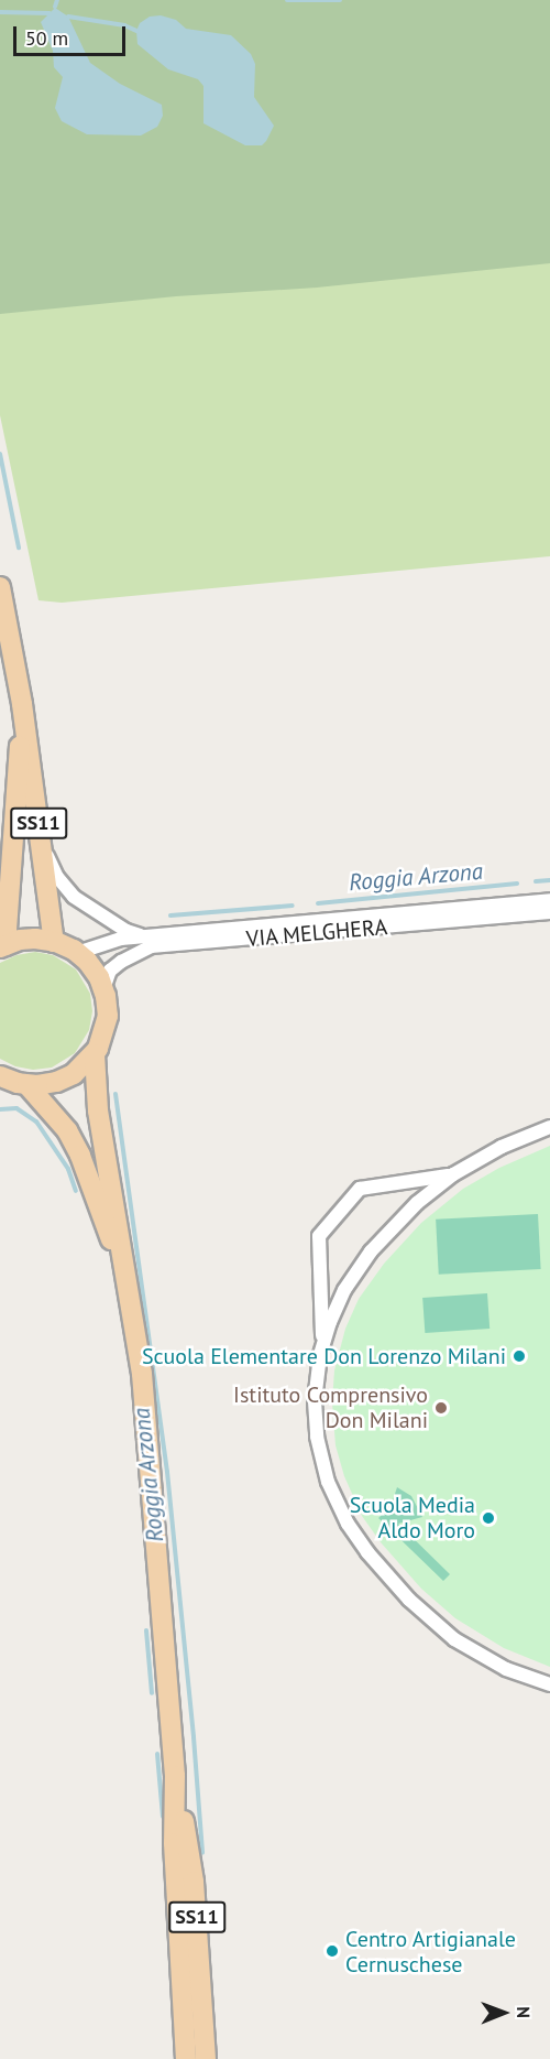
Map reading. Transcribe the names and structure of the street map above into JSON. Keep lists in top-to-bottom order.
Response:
{
  "streets": {
    "main road": ["SS11"],
    "street": ["VIA MELGHERA"]
  },
  "crossings": [
    ["SS11", "VIA MELGHERA"]
  ],
  "water": ["Roggia Arzona"],
  "places": [
    "Scuola Elementare Don Lorenzo Milani",
    "Istituto Comprensivo Don Milani",
    "Scuola Media Aldo Moro",
    "Centro Artigianale Cernuschese"
  ],
  "scale_bar": "50 m",
  "north": "right"
}
